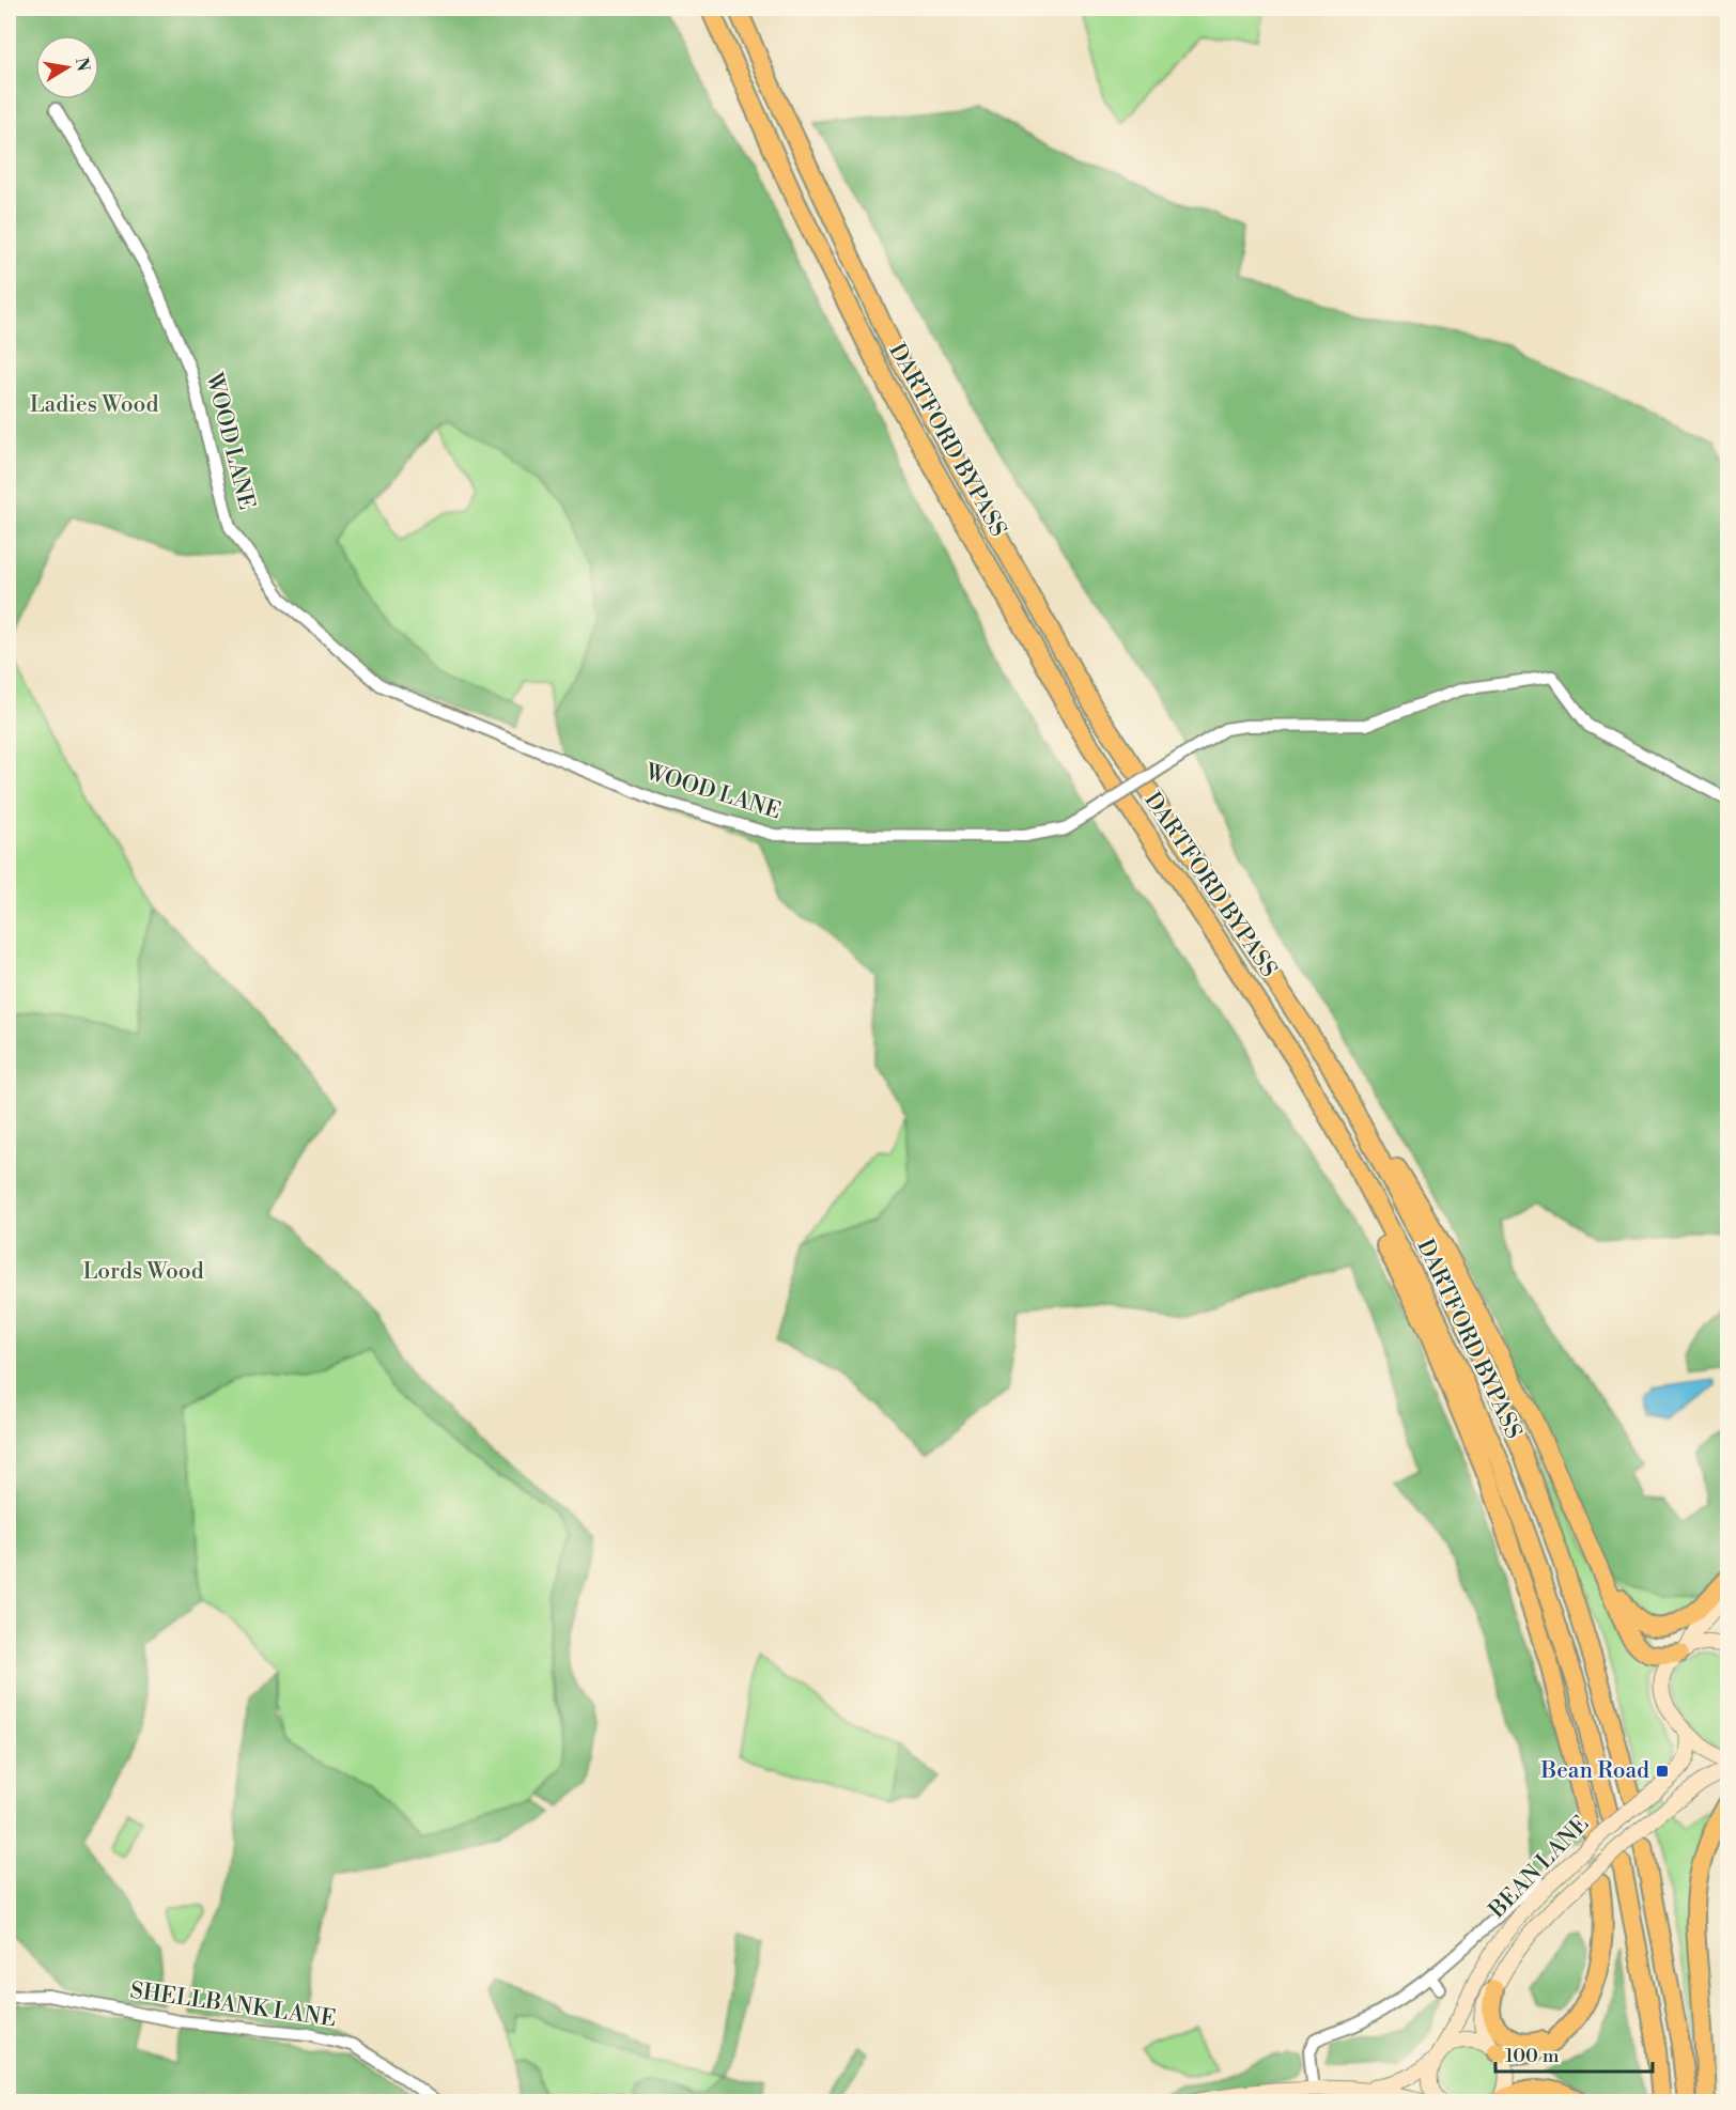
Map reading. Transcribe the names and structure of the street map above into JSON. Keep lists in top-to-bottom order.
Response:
{
  "streets": {
    "highway": ["DARTFORD BYPASS"],
    "main road": ["BEAN LANE"],
    "street": ["WOOD LANE", "SHELLBANK LANE"]
  },
  "parks": ["Ladies Wood", "Lords Wood"],
  "places": {
    "transit": ["Bean Road"]
  },
  "scale_bar": "100 m",
  "north": "right"
}
